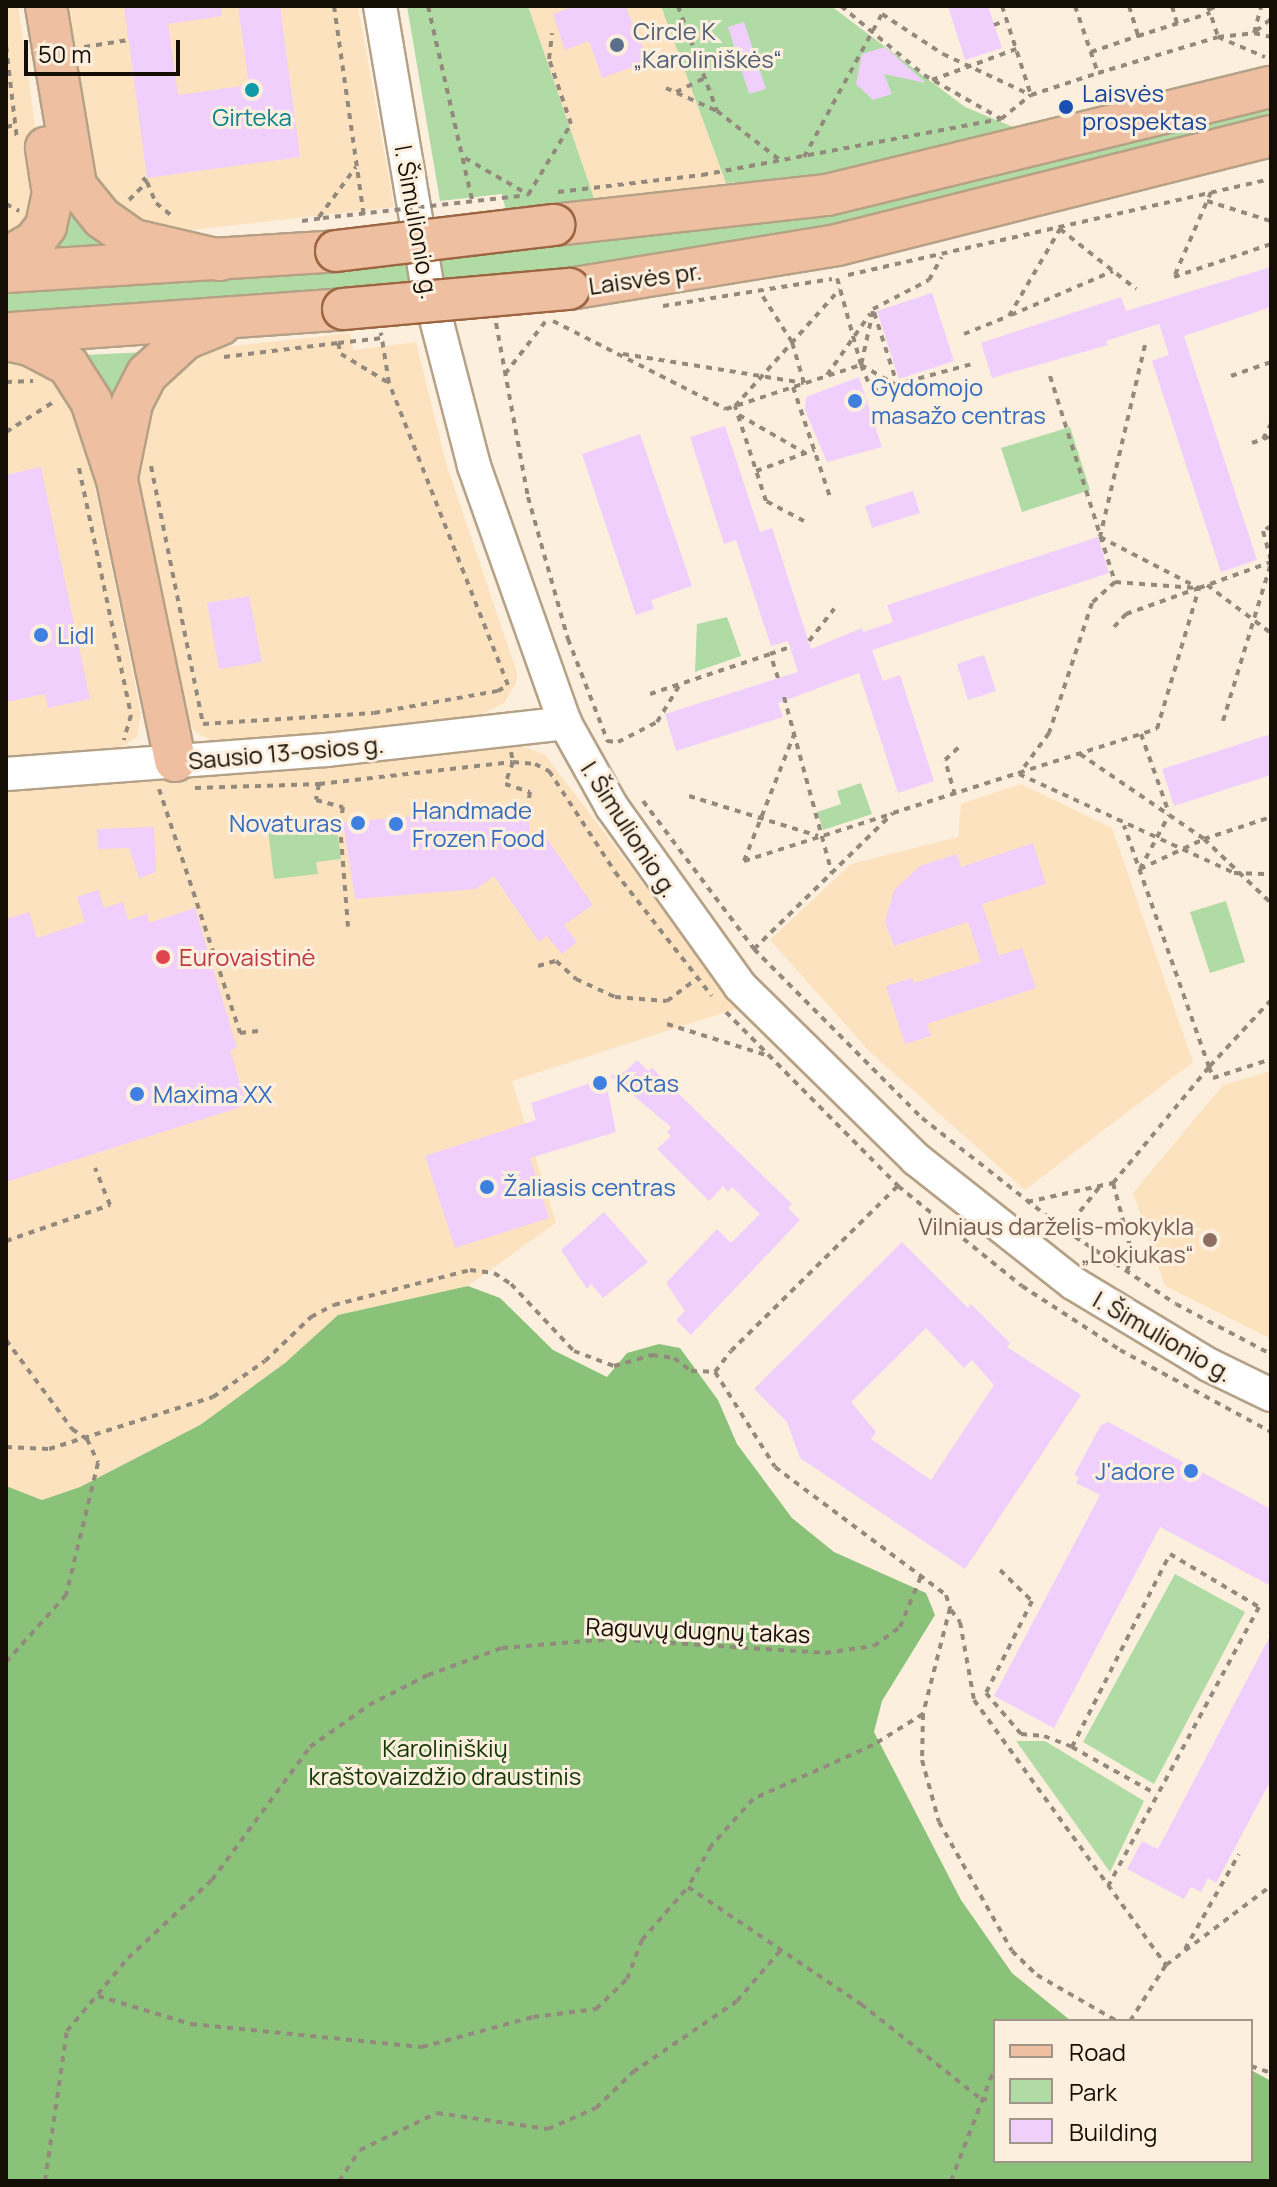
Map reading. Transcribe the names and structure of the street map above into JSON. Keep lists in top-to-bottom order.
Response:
{
  "streets": {
    "main road": ["Laisvės pr."],
    "street": ["I. Šimulionio g.", "Sausio 13-osios g."],
    "path": ["Raguvų dugnų takas"]
  },
  "crossings": [
    ["I. Šimulionio g.", "Sausio 13-osios g."]
  ],
  "parks": ["Karoliniškių kraštovaizdžio draustinis"],
  "places": [
    "Circle K „Karoliniškės“",
    "Girteka",
    "Laisvės prospektas",
    "Gydomojo masažo centras",
    "Lidl",
    "Novaturas",
    "Handmade Frozen Food",
    "Eurovaistinė",
    "Kotas",
    "Maxima XX",
    "Žaliasis centras",
    "Vilniaus darželis-mokykla „Lokiukas“",
    "J'adore"
  ],
  "legend": ["Road", "Park", "Building"],
  "scale_bar": "50 m"
}
